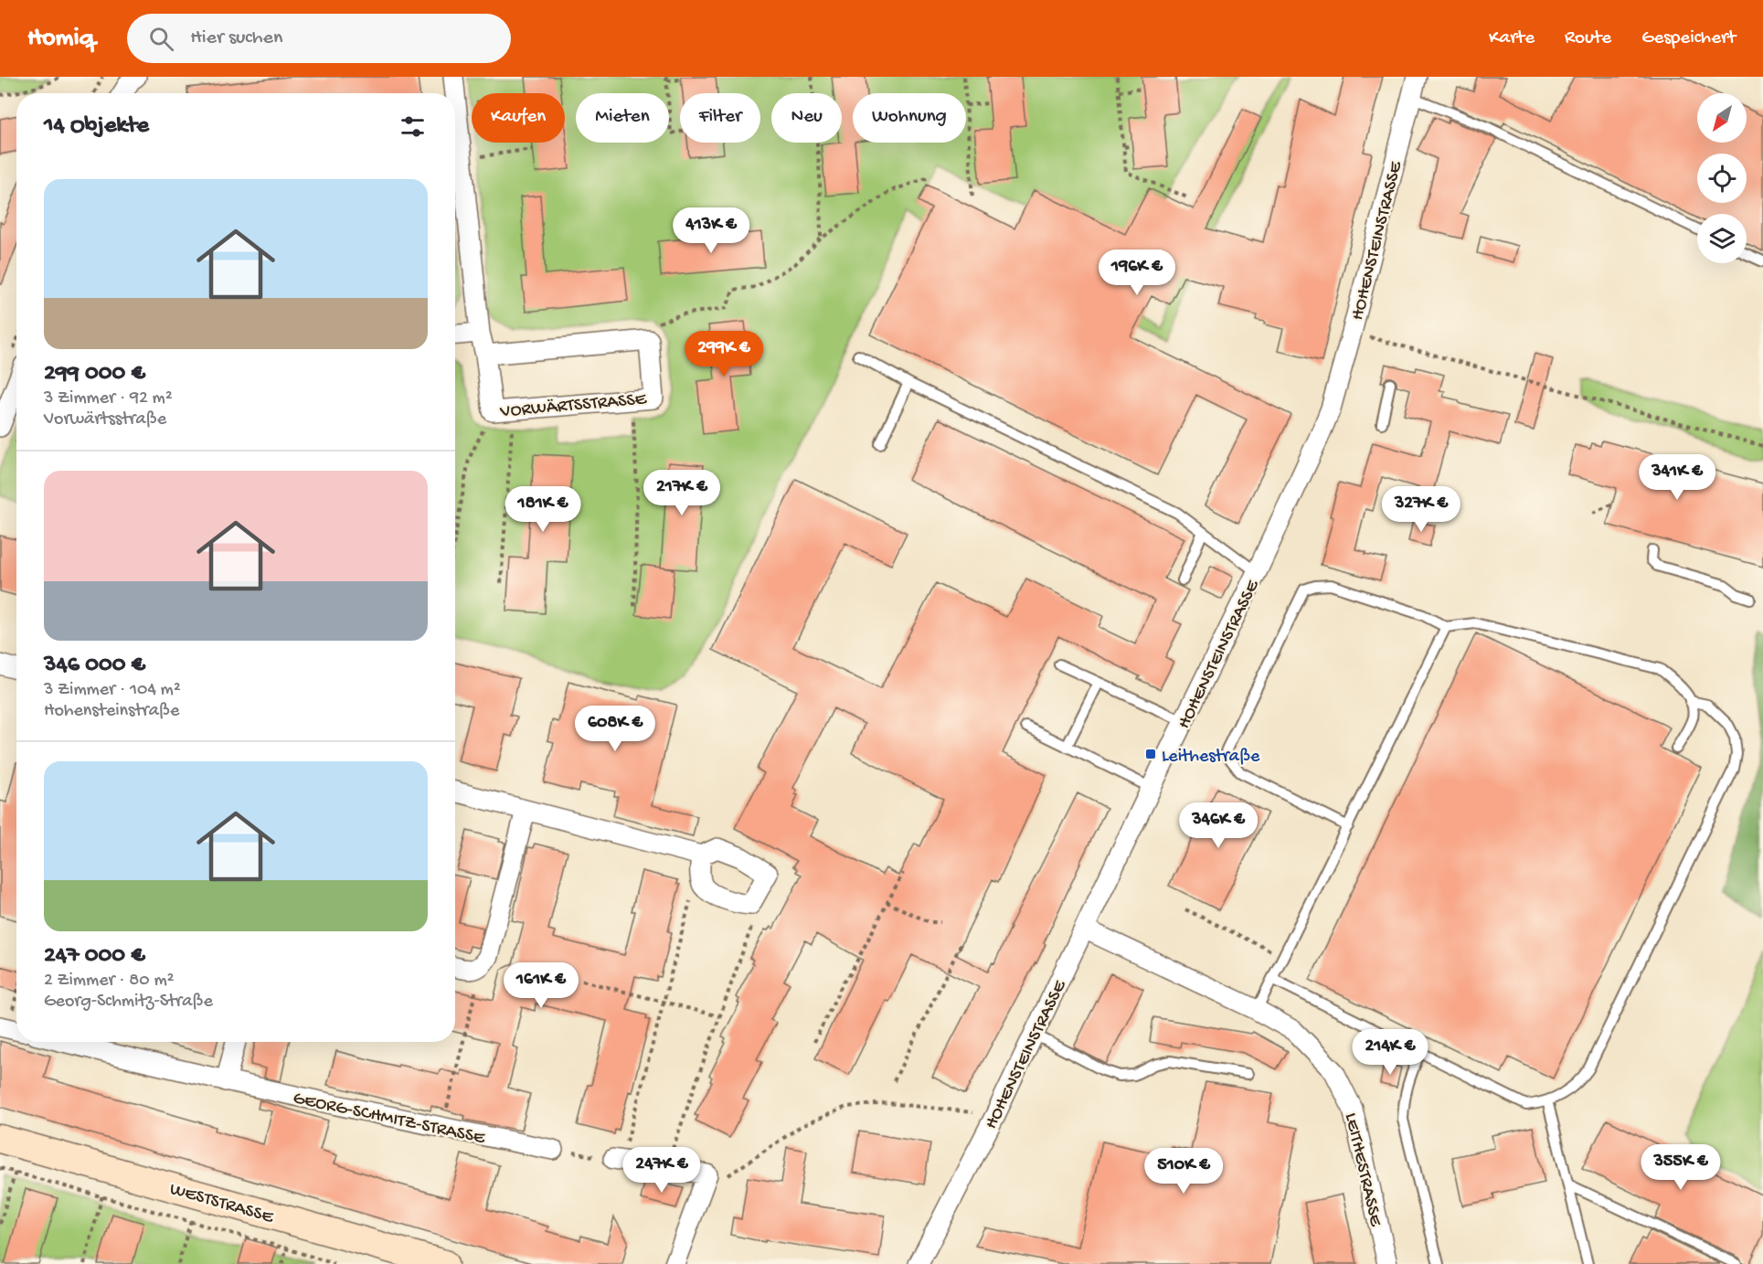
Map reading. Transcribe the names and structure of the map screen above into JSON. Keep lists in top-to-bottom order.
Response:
{
  "streets": {
    "street": [
      "HOHENSTEINSTRASSE",
      "VORWÄRTSSTRASSE",
      "GEORG-SCHMITZ-STRASSE",
      "LEITHESTRASSE",
      "WESTSTRASSE"
    ]
  },
  "crossings": [
    ["HOHENSTEINSTRASSE", "LEITHESTRASSE"]
  ],
  "places": {
    "transit": ["Leithestraße"]
  },
  "north": "bottom left",
  "page": {
    "header": "Homiq",
    "search": "Hier suchen",
    "nav": ["Karte", "Route", "Gespeichert"],
    "chip": [
      "Kaufen",
      "Mieten",
      "Filter",
      "Neu",
      "Wohnung"
    ],
    "heading": "14 Objekte",
    "list": [
      {
        "name": "299 000 €",
        "note": "3 Zimmer · 92 m² · Vorwärtsstraße"
      },
      {
        "name": "346 000 €",
        "note": "3 Zimmer · 104 m² · Hohensteinstraße"
      },
      {
        "name": "247 000 €",
        "note": "2 Zimmer · 80 m² · Georg-Schmitz-Straße"
      }
    ],
    "price": [
      "413K €",
      "196K €",
      "299K €",
      "341K €",
      "217K €",
      "181K €",
      "327K €",
      "608K €",
      "346K €",
      "161K €",
      "214K €",
      "355K €",
      "247K €",
      "510K €"
    ]
  }
}
